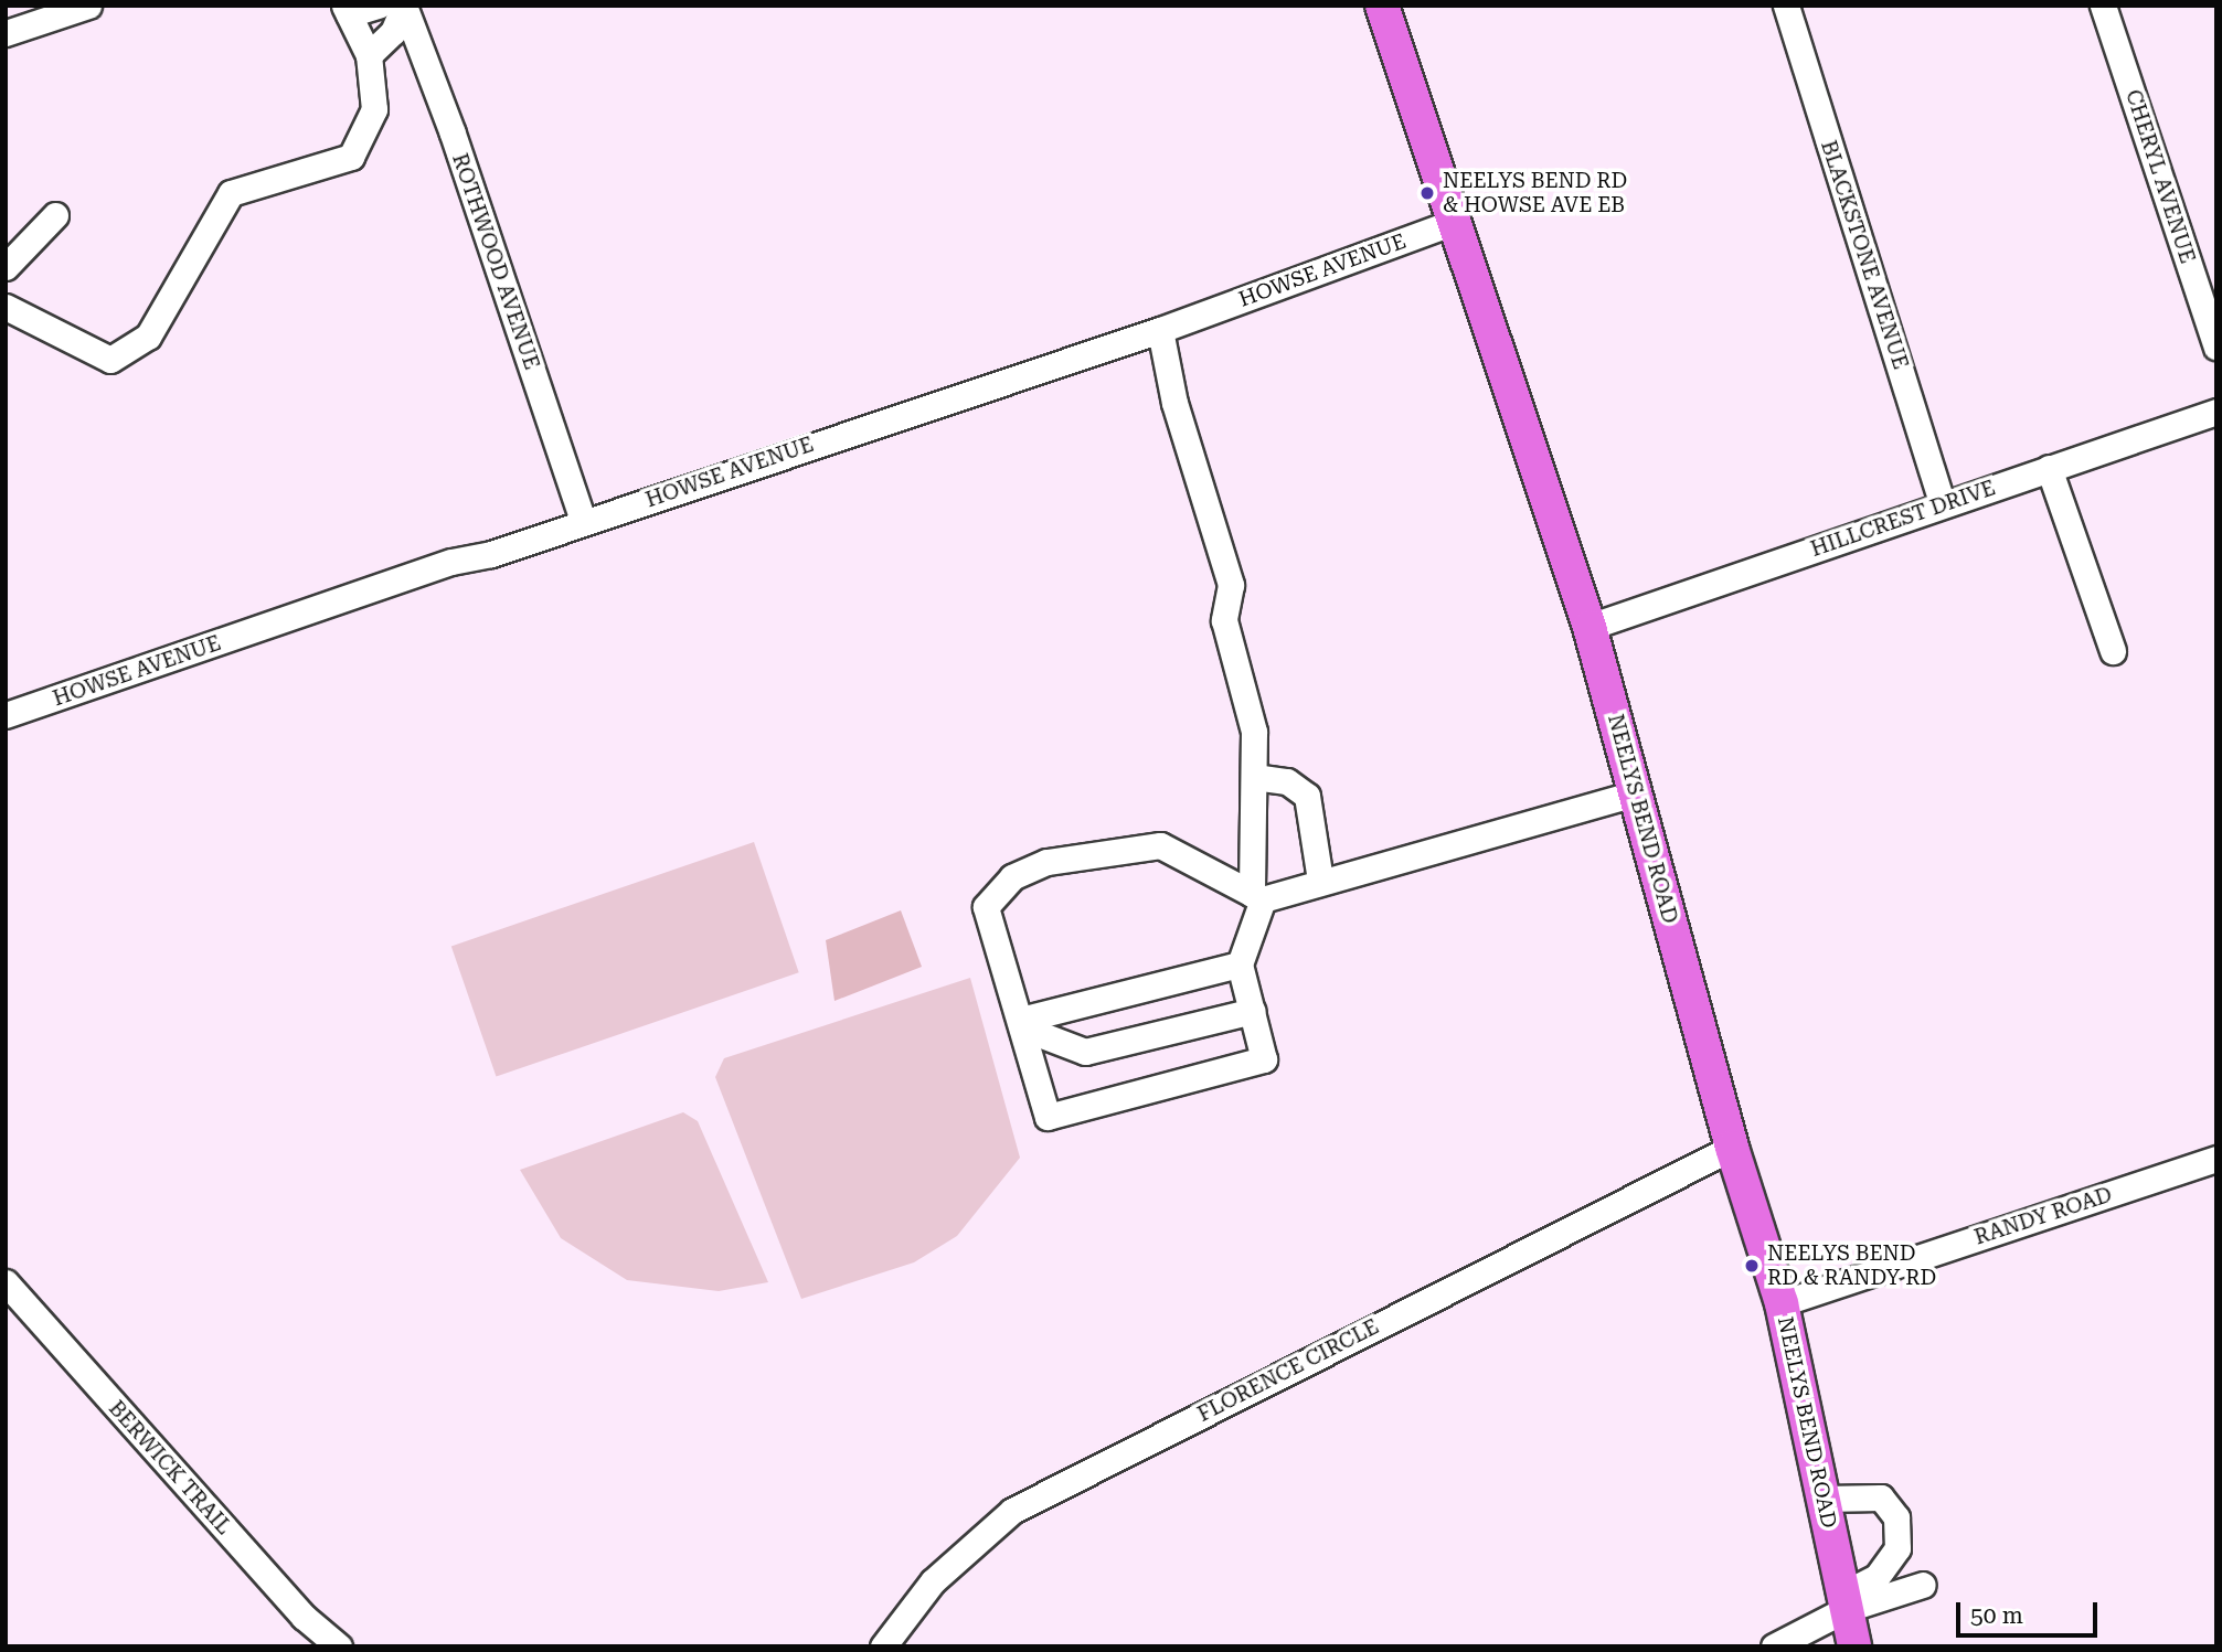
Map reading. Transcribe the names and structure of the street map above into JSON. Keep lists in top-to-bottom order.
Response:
{
  "streets": {
    "main road": ["NEELYS BEND ROAD"],
    "street": [
      "CHERYL AVENUE",
      "BLACKSTONE AVENUE",
      "ROTHWOOD AVENUE",
      "HOWSE AVENUE",
      "HILLCREST DRIVE",
      "RANDY ROAD",
      "FLORENCE CIRCLE",
      "BERWICK TRAIL"
    ]
  },
  "crossings": [
    ["BLACKSTONE AVENUE", "HILLCREST DRIVE"],
    ["ROTHWOOD AVENUE", "HOWSE AVENUE"],
    ["HOWSE AVENUE", "NEELYS BEND ROAD"],
    ["HILLCREST DRIVE", "NEELYS BEND ROAD"],
    ["NEELYS BEND ROAD", "RANDY ROAD"],
    ["NEELYS BEND ROAD", "FLORENCE CIRCLE"]
  ],
  "places": ["NEELYS BEND RD & HOWSE AVE EB", "NEELYS BEND RD & RANDY RD"],
  "scale_bar": "50 m"
}
